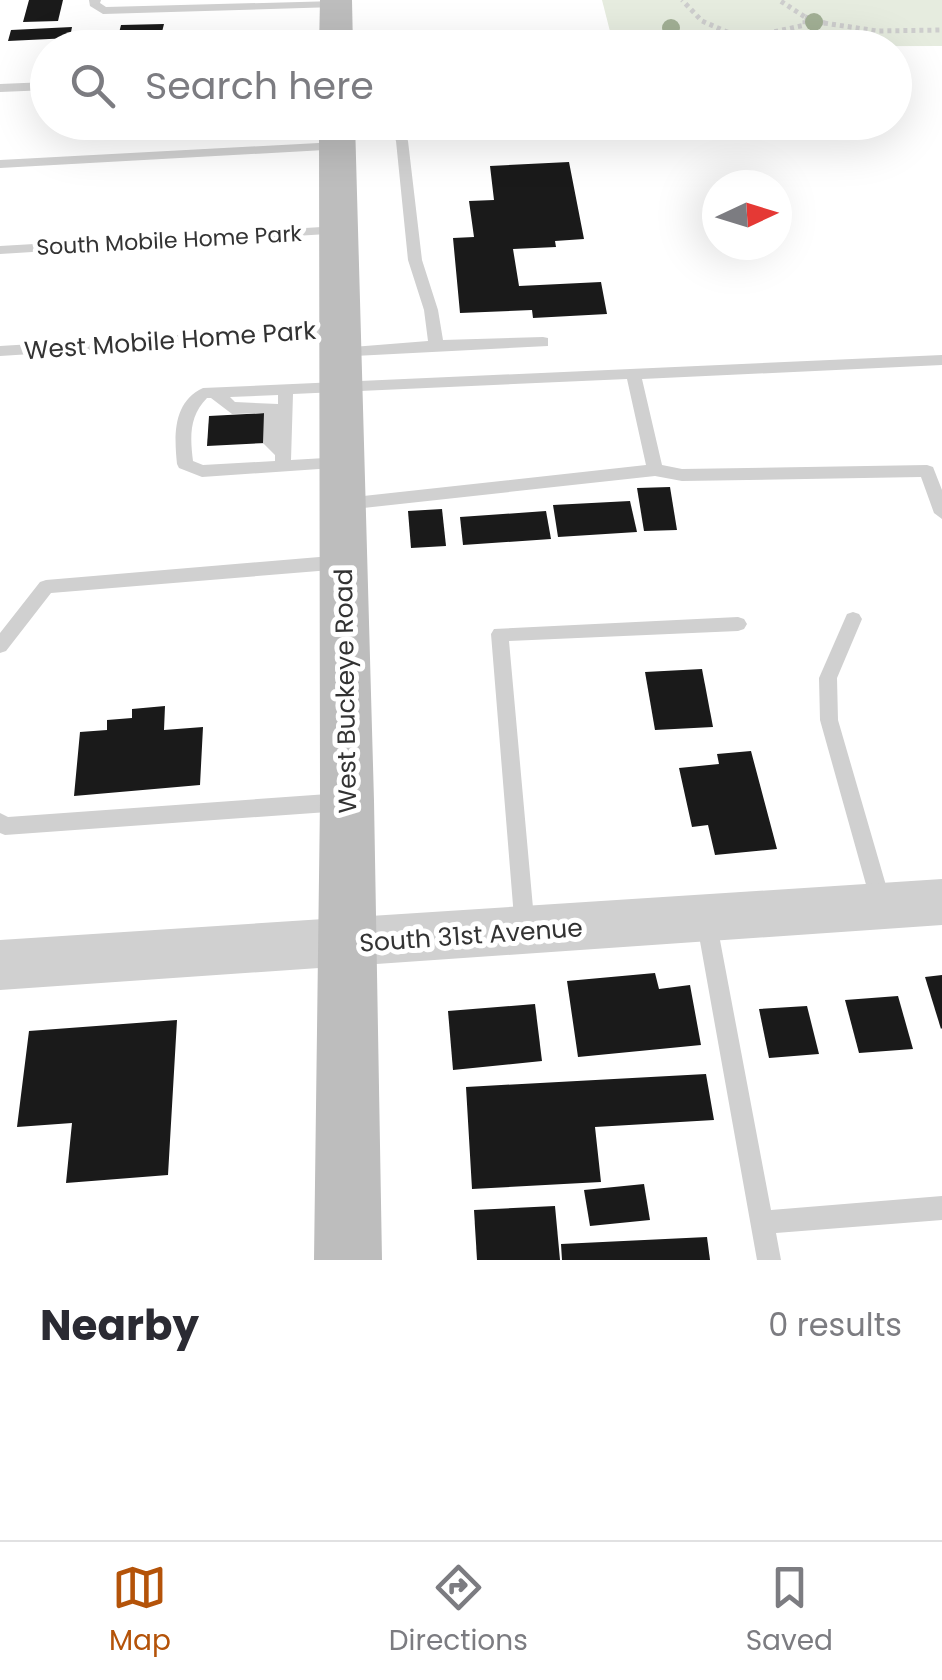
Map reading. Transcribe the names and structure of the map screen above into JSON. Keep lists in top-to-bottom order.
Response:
{
  "streets": {
    "main road": ["West Buckeye Road"],
    "street": ["South 31st Avenue"],
    "lane": ["South Mobile Home Park", "West Mobile Home Park"]
  },
  "crossings": [
    ["South Mobile Home Park", "West Buckeye Road"],
    ["West Mobile Home Park", "West Buckeye Road"],
    ["West Buckeye Road", "South 31st Avenue"]
  ],
  "north": "right",
  "page": {
    "search": "Search here",
    "heading": ["Nearby", "0 results"],
    "nav": ["Map", "Directions", "Saved"]
  }
}
